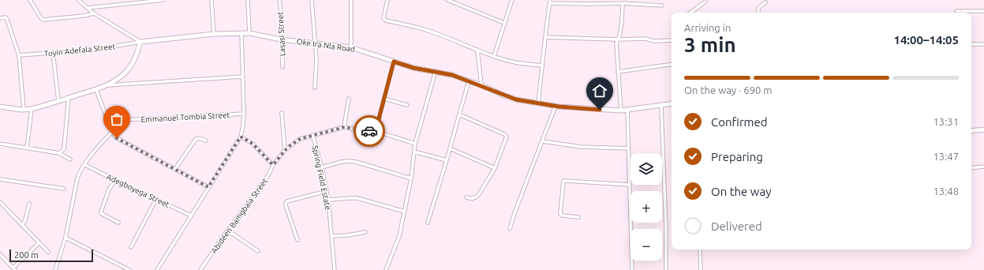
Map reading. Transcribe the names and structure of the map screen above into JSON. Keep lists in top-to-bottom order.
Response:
{
  "streets": {
    "street": [
      "Lasasi Street",
      "Oke Ira Nla Road",
      "Toyin Adefala Street",
      "Emmanuel Tombia Street",
      "Spring Field Estate",
      "Adegboyega Street",
      "Abideen Bamgbala Street"
    ]
  },
  "crossings": [
    ["Lasasi Street", "Oke Ira Nla Road"],
    ["Oke Ira Nla Road", "Toyin Adefala Street"],
    ["Spring Field Estate", "Abideen Bamgbala Street"]
  ],
  "scale_bar": "200 m",
  "page": {
    "heading": ["3 min", "Arriving in", "14:00–14:05"],
    "bar": "On the way · 690 m",
    "list": [
      ["Confirmed", "13:31"],
      ["Preparing", "13:47"],
      ["On the way", "13:48"],
      "Delivered"
    ],
    "map_buttons": ["+", "−"],
    "scale": "200 m"
  }
}
